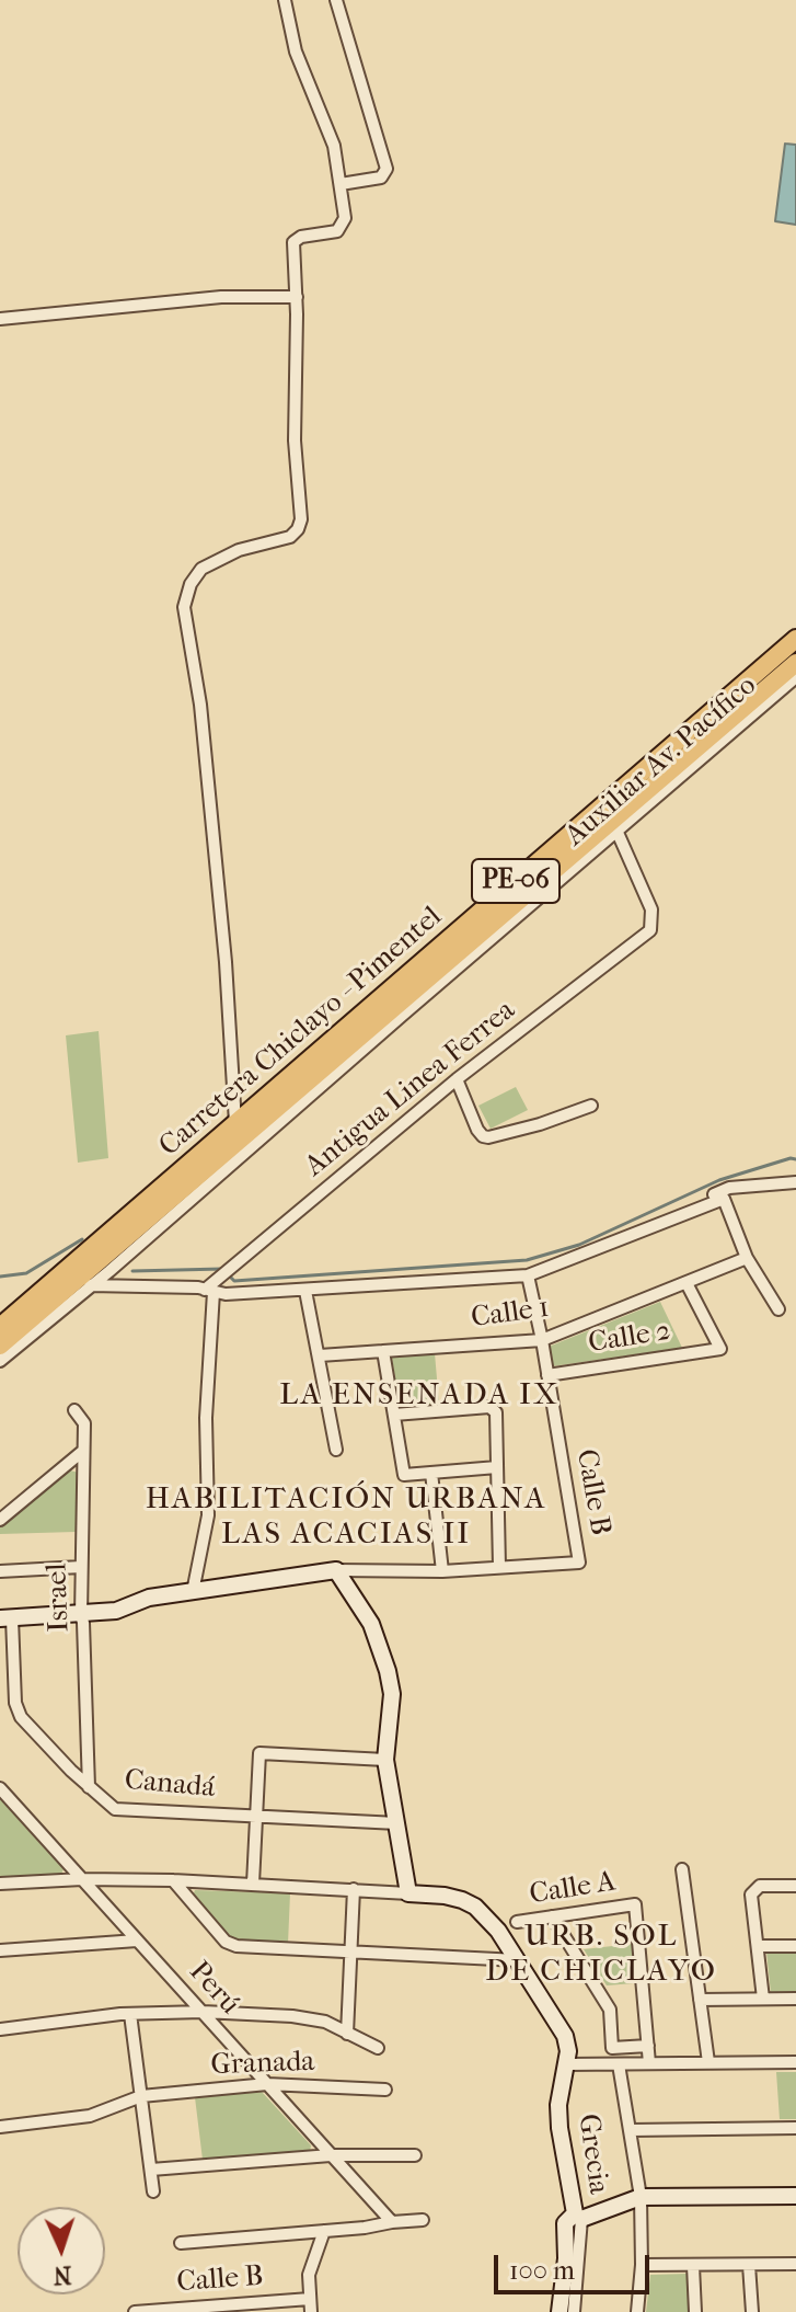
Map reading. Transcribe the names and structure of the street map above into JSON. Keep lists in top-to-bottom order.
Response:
{
  "streets": {
    "main road": ["PE-06", "Carretera Chiclayo - Pimentel"],
    "street": [
      "Auxiliar Av. Pacífico",
      "Antigua Linea Ferrea",
      "Calle 1",
      "Calle 2",
      "Calle B",
      "Israel",
      "Canadá",
      "Calle A",
      "Perú",
      "Granada",
      "Grecia"
    ]
  },
  "crossings": [
    ["Auxiliar Av. Pacífico", "Carretera Chiclayo - Pimentel"],
    ["Auxiliar Av. Pacífico", "Antigua Linea Ferrea"],
    ["Carretera Chiclayo - Pimentel", "Antigua Linea Ferrea"],
    ["Calle 1", "Calle 2"],
    ["Calle 1", "Calle B"],
    ["Calle 2", "Calle B"],
    ["Israel", "Canadá"],
    ["Perú", "Granada"]
  ],
  "districts": ["LA ENSENADA IX", "HABILITACIÓN URBANA LAS ACACIAS II", "URB. SOL DE CHICLAYO"],
  "scale_bar": "100 m",
  "north": "bottom"
}
